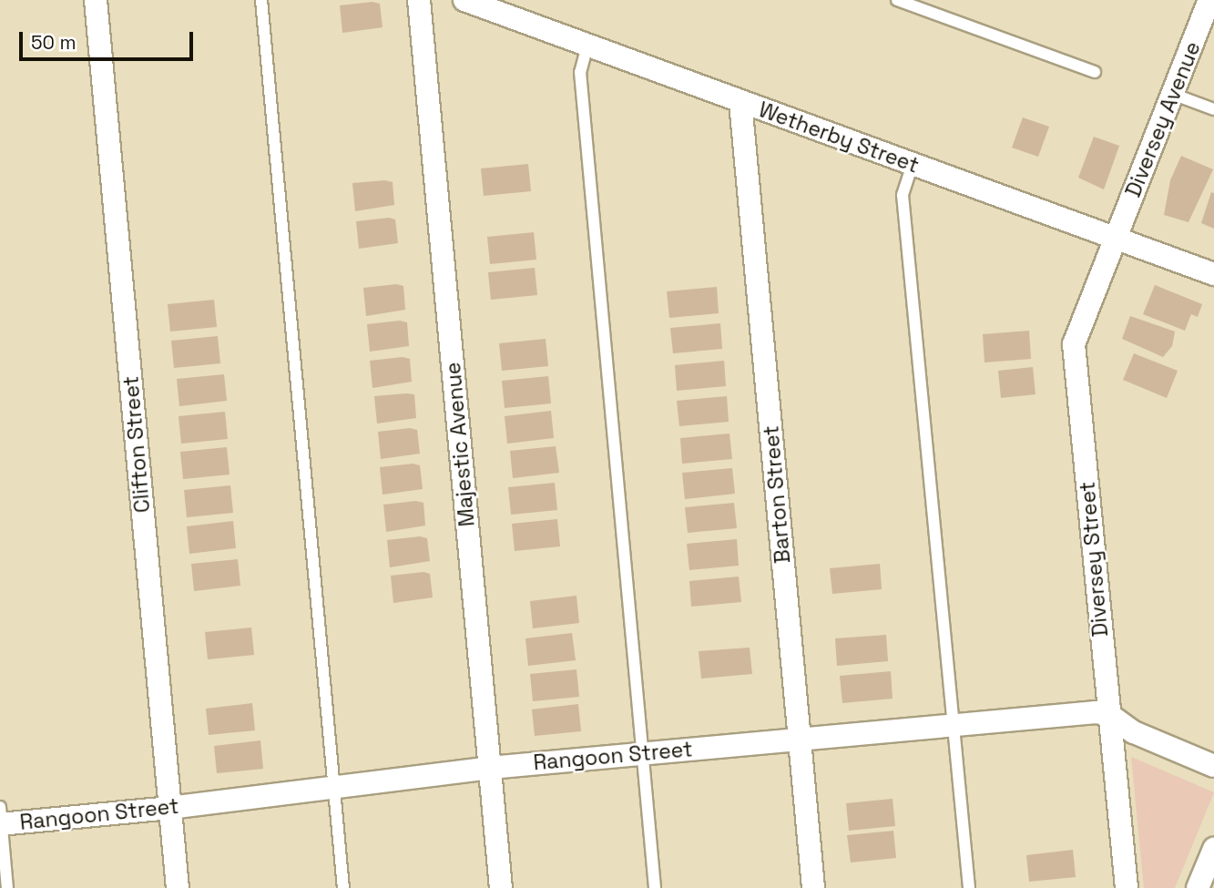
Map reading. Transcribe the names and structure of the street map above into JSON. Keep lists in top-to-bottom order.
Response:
{
  "streets": {
    "street": [
      "Diversey Avenue",
      "Wetherby Street",
      "Clifton Street",
      "Majestic Avenue",
      "Barton Street",
      "Diversey Street",
      "Rangoon Street"
    ]
  },
  "crossings": [
    ["Diversey Avenue", "Wetherby Street"],
    ["Diversey Avenue", "Diversey Street"],
    ["Wetherby Street", "Barton Street"],
    ["Wetherby Street", "Diversey Street"],
    ["Clifton Street", "Rangoon Street"],
    ["Majestic Avenue", "Rangoon Street"],
    ["Barton Street", "Rangoon Street"],
    ["Diversey Street", "Rangoon Street"]
  ],
  "scale_bar": "50 m"
}
